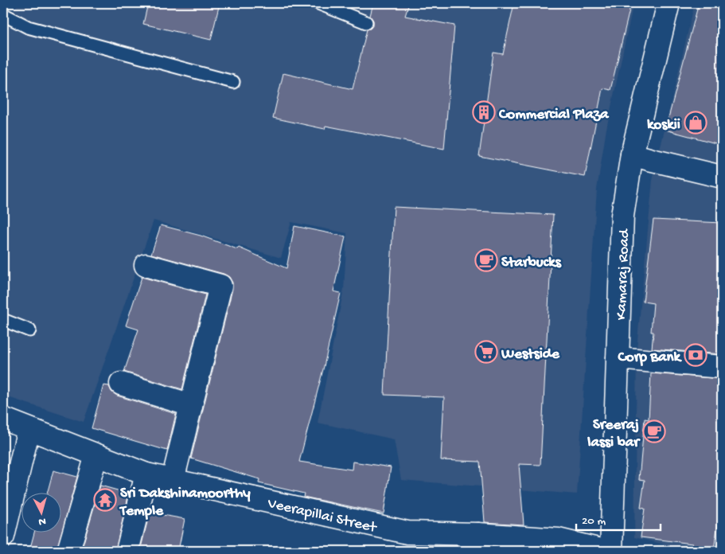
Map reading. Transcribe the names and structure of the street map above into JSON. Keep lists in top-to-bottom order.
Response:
{
  "streets": {
    "street": ["Kamaraj Road", "Veerapillai Street"]
  },
  "places": {
    "building": ["Commercial Plaza"],
    "shop": ["koskii"],
    "cafe": ["Starbucks", "Sreeraj lassi bar"],
    "supermarket": ["Westside"],
    "bank": ["Corp Bank"],
    "temple": ["Sri Dakshinamoorthy Temple"]
  },
  "scale_bar": "20 m",
  "north": "bottom"
}
